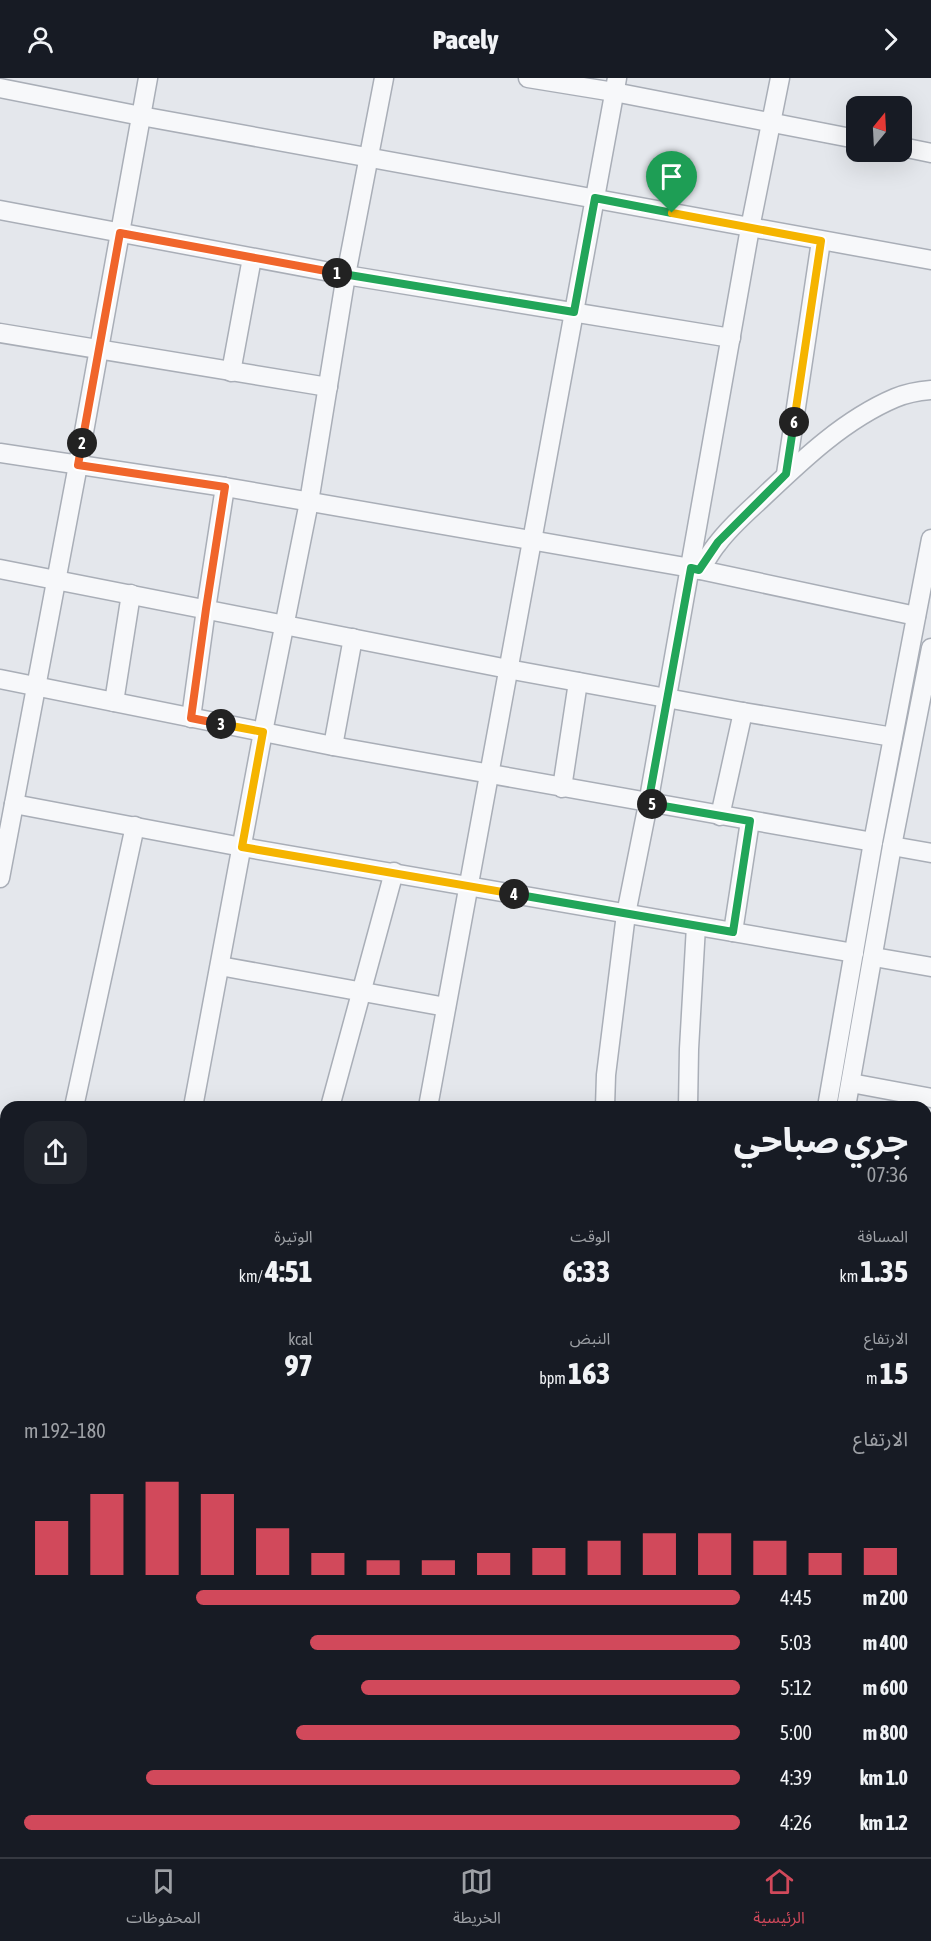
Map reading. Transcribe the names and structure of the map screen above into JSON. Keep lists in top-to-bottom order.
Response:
{
  "north": "top",
  "page": {
    "header": "Pacely",
    "pins": [
      "1",
      "6",
      "2",
      "3",
      "5",
      "4"
    ],
    "heading": ["جري صباحي", "07:36"],
    "stats": [
      ["المسافة", "1.35 km"],
      ["الوقت", "6:33"],
      ["الوتيرة", "4:51 /km"],
      ["الارتفاع", "15 m"],
      ["النبض", "163 bpm"],
      ["kcal", "97"]
    ],
    "chart": ["الارتفاع", "180–192 m"],
    "list": [
      {
        "name": "200 m",
        "note": "4:45"
      },
      {
        "name": "400 m",
        "note": "5:03"
      },
      {
        "name": "600 m",
        "note": "5:12"
      },
      {
        "name": "800 m",
        "note": "5:00"
      },
      {
        "name": "1.0 km",
        "note": "4:39"
      },
      {
        "name": "1.2 km",
        "note": "4:26"
      }
    ],
    "tabs": ["الرئيسية", "الخريطة", "المحفوظات"]
  }
}
